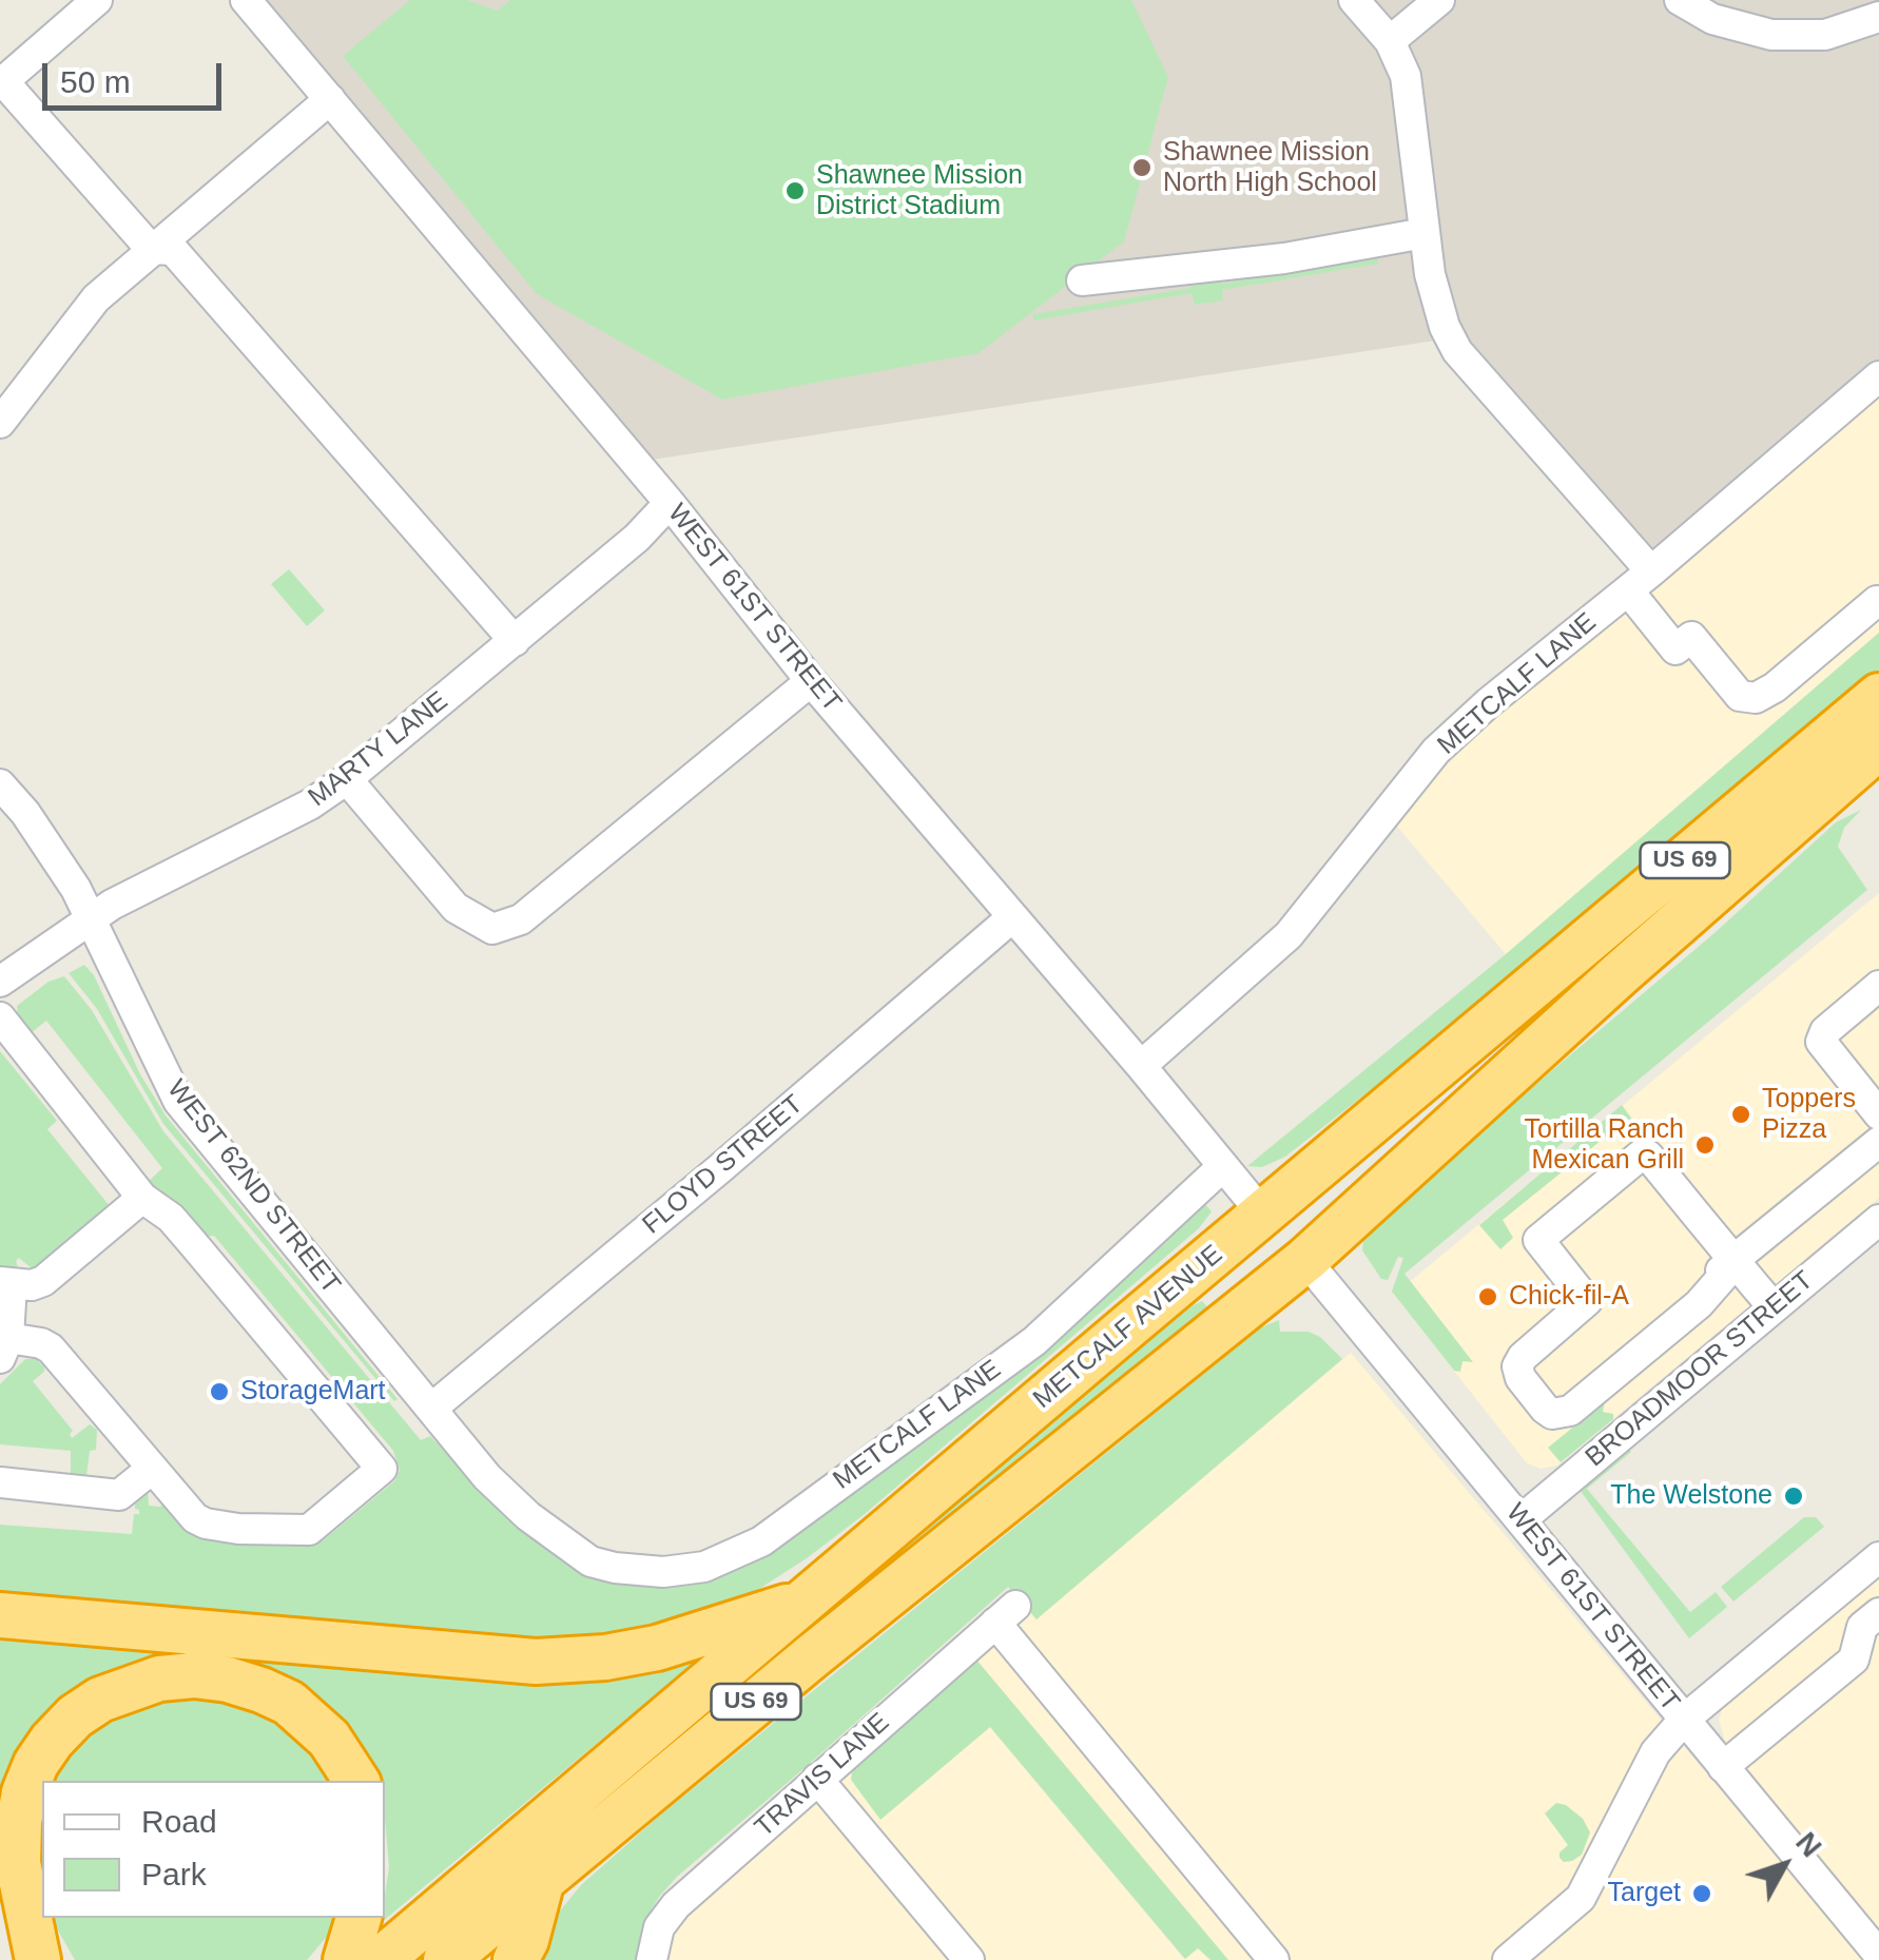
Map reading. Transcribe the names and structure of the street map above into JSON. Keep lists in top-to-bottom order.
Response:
{
  "streets": {
    "highway": ["US 69", "METCALF AVENUE"],
    "street": [
      "WEST 61ST STREET",
      "METCALF LANE",
      "MARTY LANE",
      "FLOYD STREET",
      "WEST 62ND STREET",
      "BROADMOOR STREET",
      "TRAVIS LANE"
    ]
  },
  "crossings": [
    ["WEST 61ST STREET", "METCALF LANE"],
    ["WEST 61ST STREET", "MARTY LANE"],
    ["WEST 61ST STREET", "US 69"],
    ["WEST 61ST STREET", "FLOYD STREET"],
    ["WEST 61ST STREET", "METCALF AVENUE"],
    ["WEST 61ST STREET", "BROADMOOR STREET"],
    ["METCALF LANE", "WEST 62ND STREET"],
    ["MARTY LANE", "WEST 62ND STREET"],
    ["US 69", "METCALF AVENUE"],
    ["FLOYD STREET", "WEST 62ND STREET"]
  ],
  "places": [
    "Shawnee Mission North High School",
    "Shawnee Mission District Stadium",
    "Toppers Pizza",
    "Tortilla Ranch Mexican Grill",
    "Chick-fil-A",
    "StorageMart",
    "The Welstone",
    "Target"
  ],
  "legend": ["Road", "Park"],
  "scale_bar": "50 m",
  "north": "top right"
}
